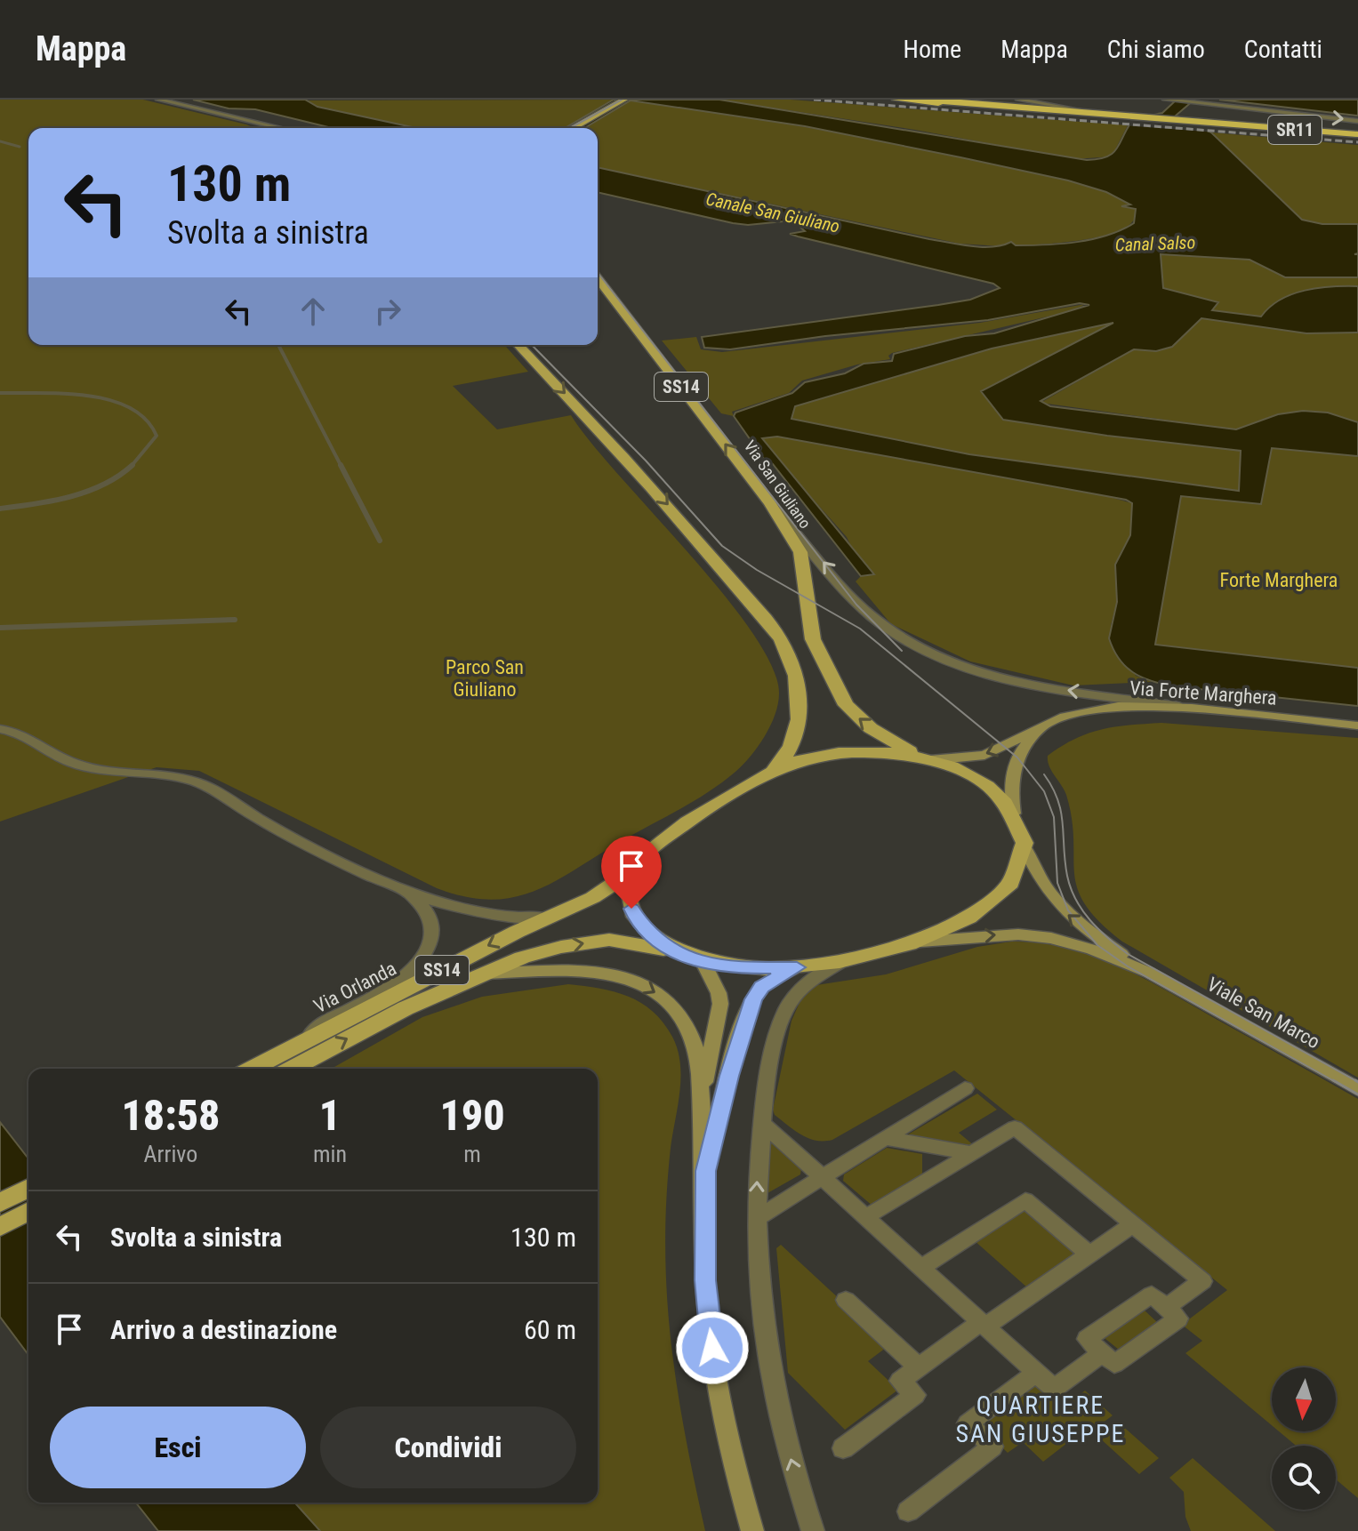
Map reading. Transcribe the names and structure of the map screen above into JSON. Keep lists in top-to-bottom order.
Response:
{
  "streets": {
    "highway": ["SR11"],
    "main road": ["SS14", "Via San Giuliano", "Via Orlanda"],
    "street": ["Via Forte Marghera", "Viale San Marco"]
  },
  "crossings": [
    ["SS14", "Via Orlanda"],
    ["SS14", "Viale San Marco"],
    ["Via San Giuliano", "Via Forte Marghera"]
  ],
  "districts": ["QUARTIERE SAN GIUSEPPE"],
  "water": ["Canale San Giuliano", "Canal Salso"],
  "parks": ["Forte Marghera", "Parco San Giuliano"],
  "north": "bottom",
  "page": {
    "header": "Mappa",
    "nav": [
      "Home",
      "Mappa",
      "Chi siamo",
      "Contatti"
    ],
    "turn": ["130 m", "Svolta a sinistra"],
    "eta": [
      "18:58",
      "Arrivo",
      "1",
      "min",
      "190",
      "m"
    ],
    "list": [
      {
        "name": "Svolta a sinistra",
        "value": "130 m"
      },
      {
        "name": "Arrivo a destinazione",
        "value": "60 m"
      }
    ],
    "buttons": ["Esci", "Condividi"]
  }
}
